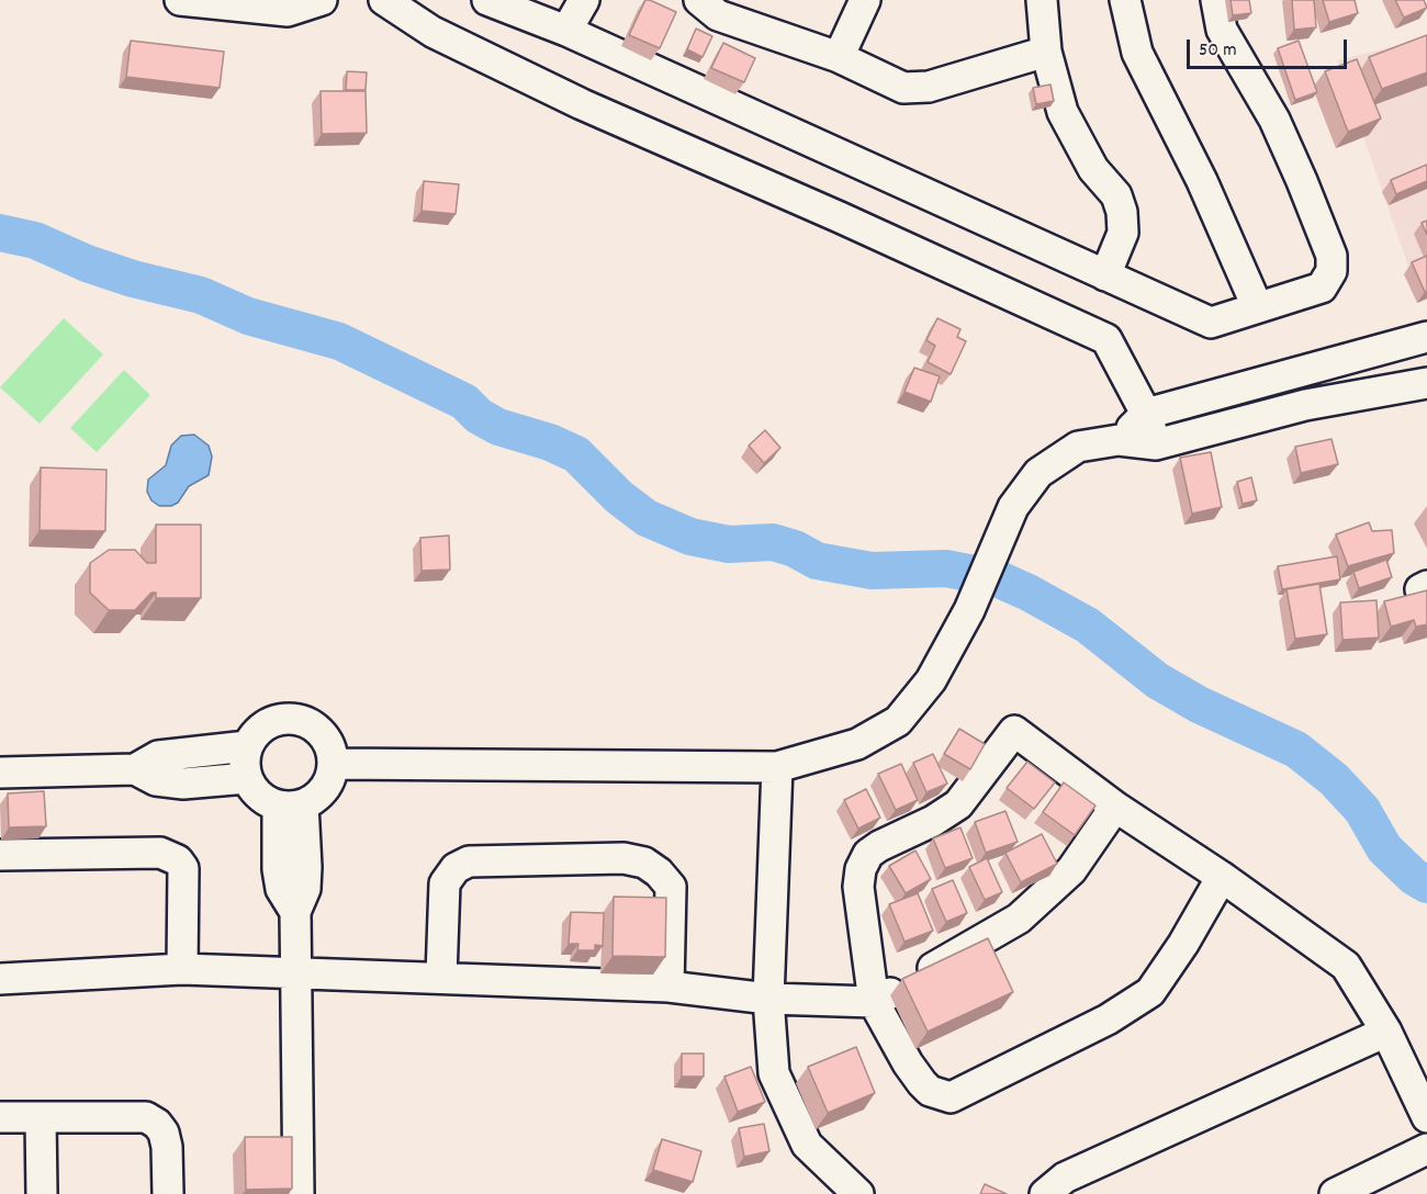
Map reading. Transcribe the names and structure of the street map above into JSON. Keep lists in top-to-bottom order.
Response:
{
  "scale_bar": "50 m"
}
